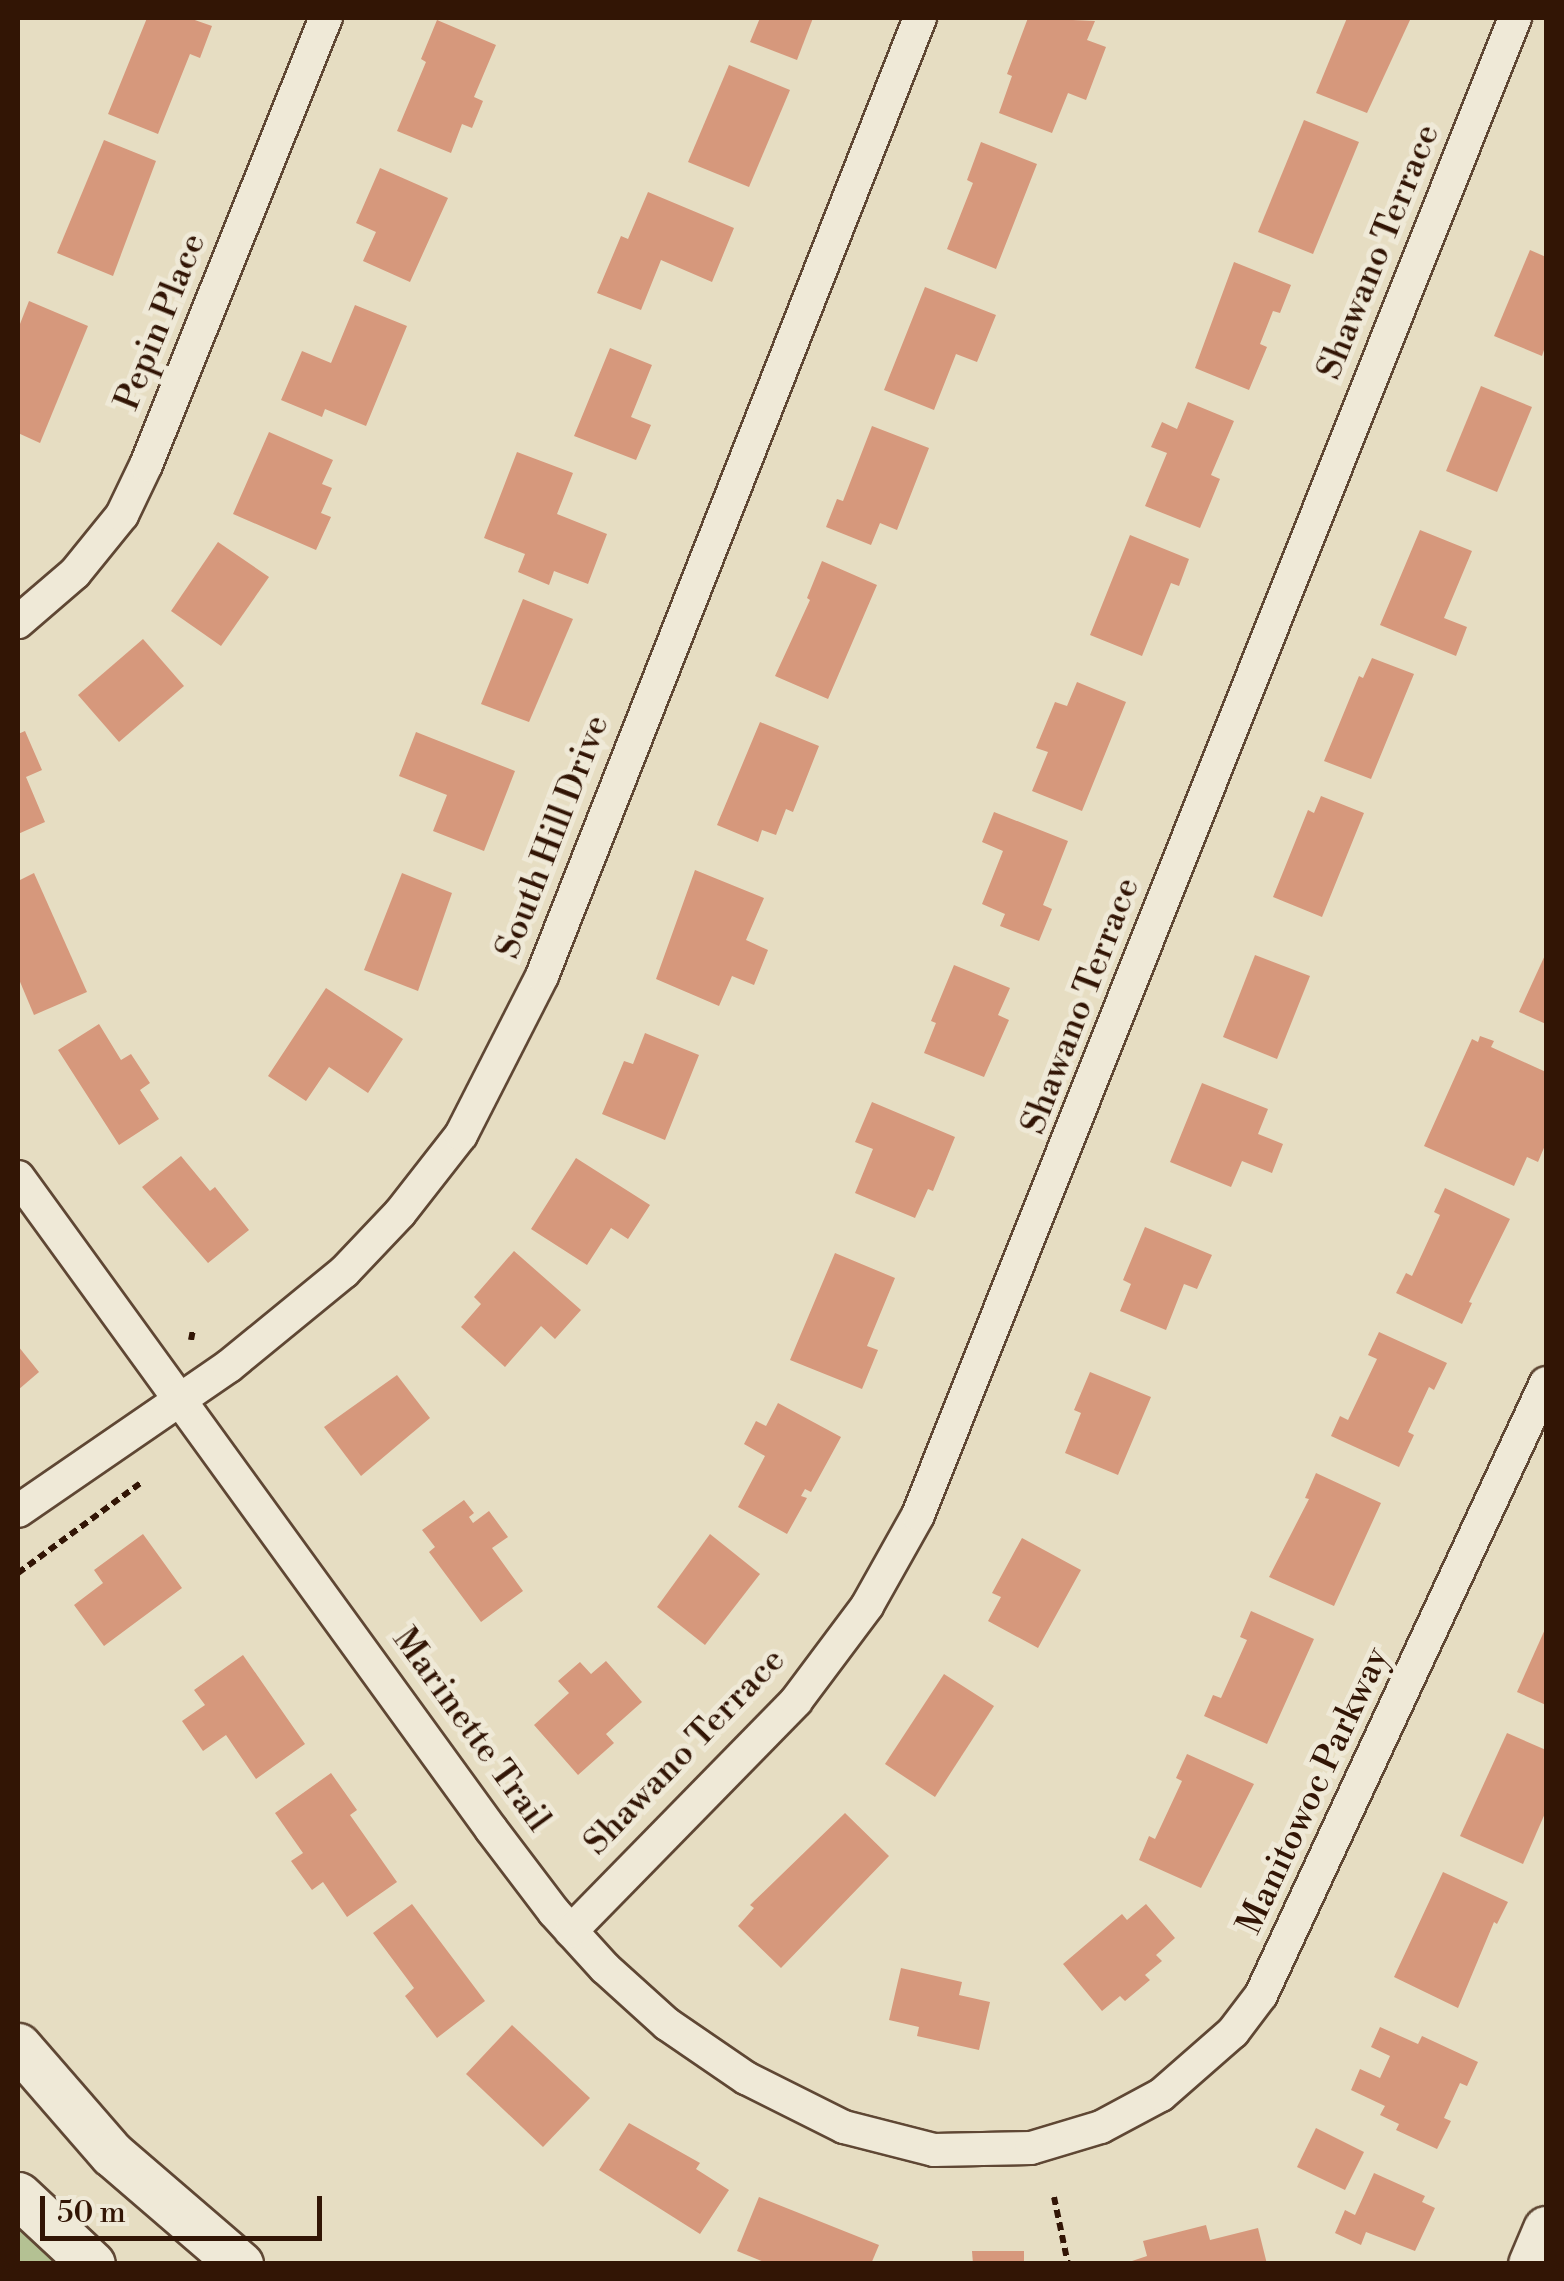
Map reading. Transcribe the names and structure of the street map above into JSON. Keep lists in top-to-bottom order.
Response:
{
  "streets": {
    "street": [
      "Shawano Terrace",
      "Pepin Place",
      "South Hill Drive",
      "Marinette Trail",
      "Manitowoc Parkway"
    ]
  },
  "crossings": [
    ["Shawano Terrace", "Marinette Trail"],
    ["South Hill Drive", "Marinette Trail"],
    ["Marinette Trail", "Manitowoc Parkway"]
  ],
  "scale_bar": "50 m"
}
